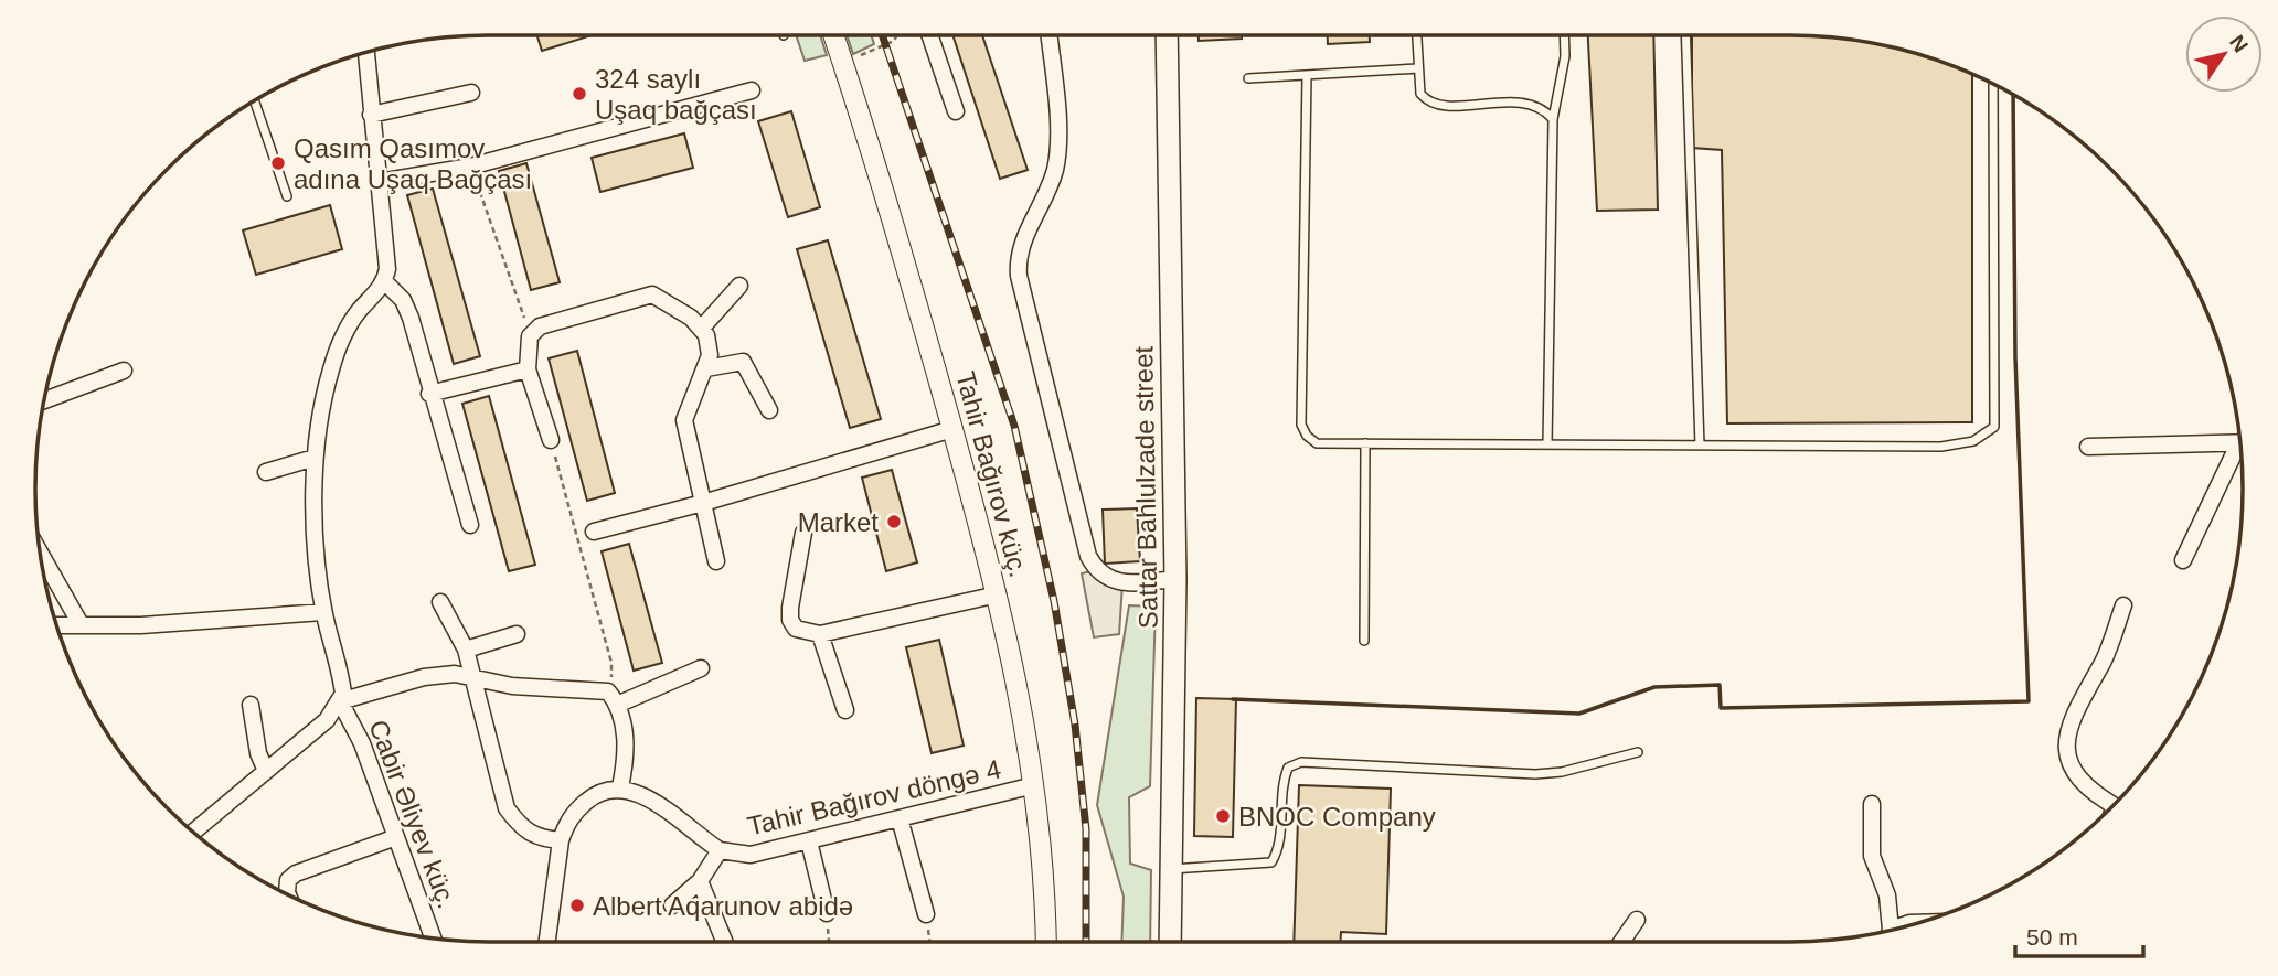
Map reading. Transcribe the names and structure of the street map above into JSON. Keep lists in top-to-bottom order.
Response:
{
  "streets": {
    "main road": ["Sattar Bahlulzade street"],
    "street": ["Tahir Bağırov küç.", "Tahir Bağırov döngə 4", "Cabir Əliyev küç."]
  },
  "crossings": [
    ["Tahir Bağırov küç.", "Tahir Bağırov döngə 4"]
  ],
  "places": [
    "324 saylı Uşaq bağçası",
    "Qasım Qasımov adına Uşaq Bağçası",
    "Market",
    "BNOC Company",
    "Albert Aqarunov abidə"
  ],
  "scale_bar": "50 m",
  "north": "top right"
}
